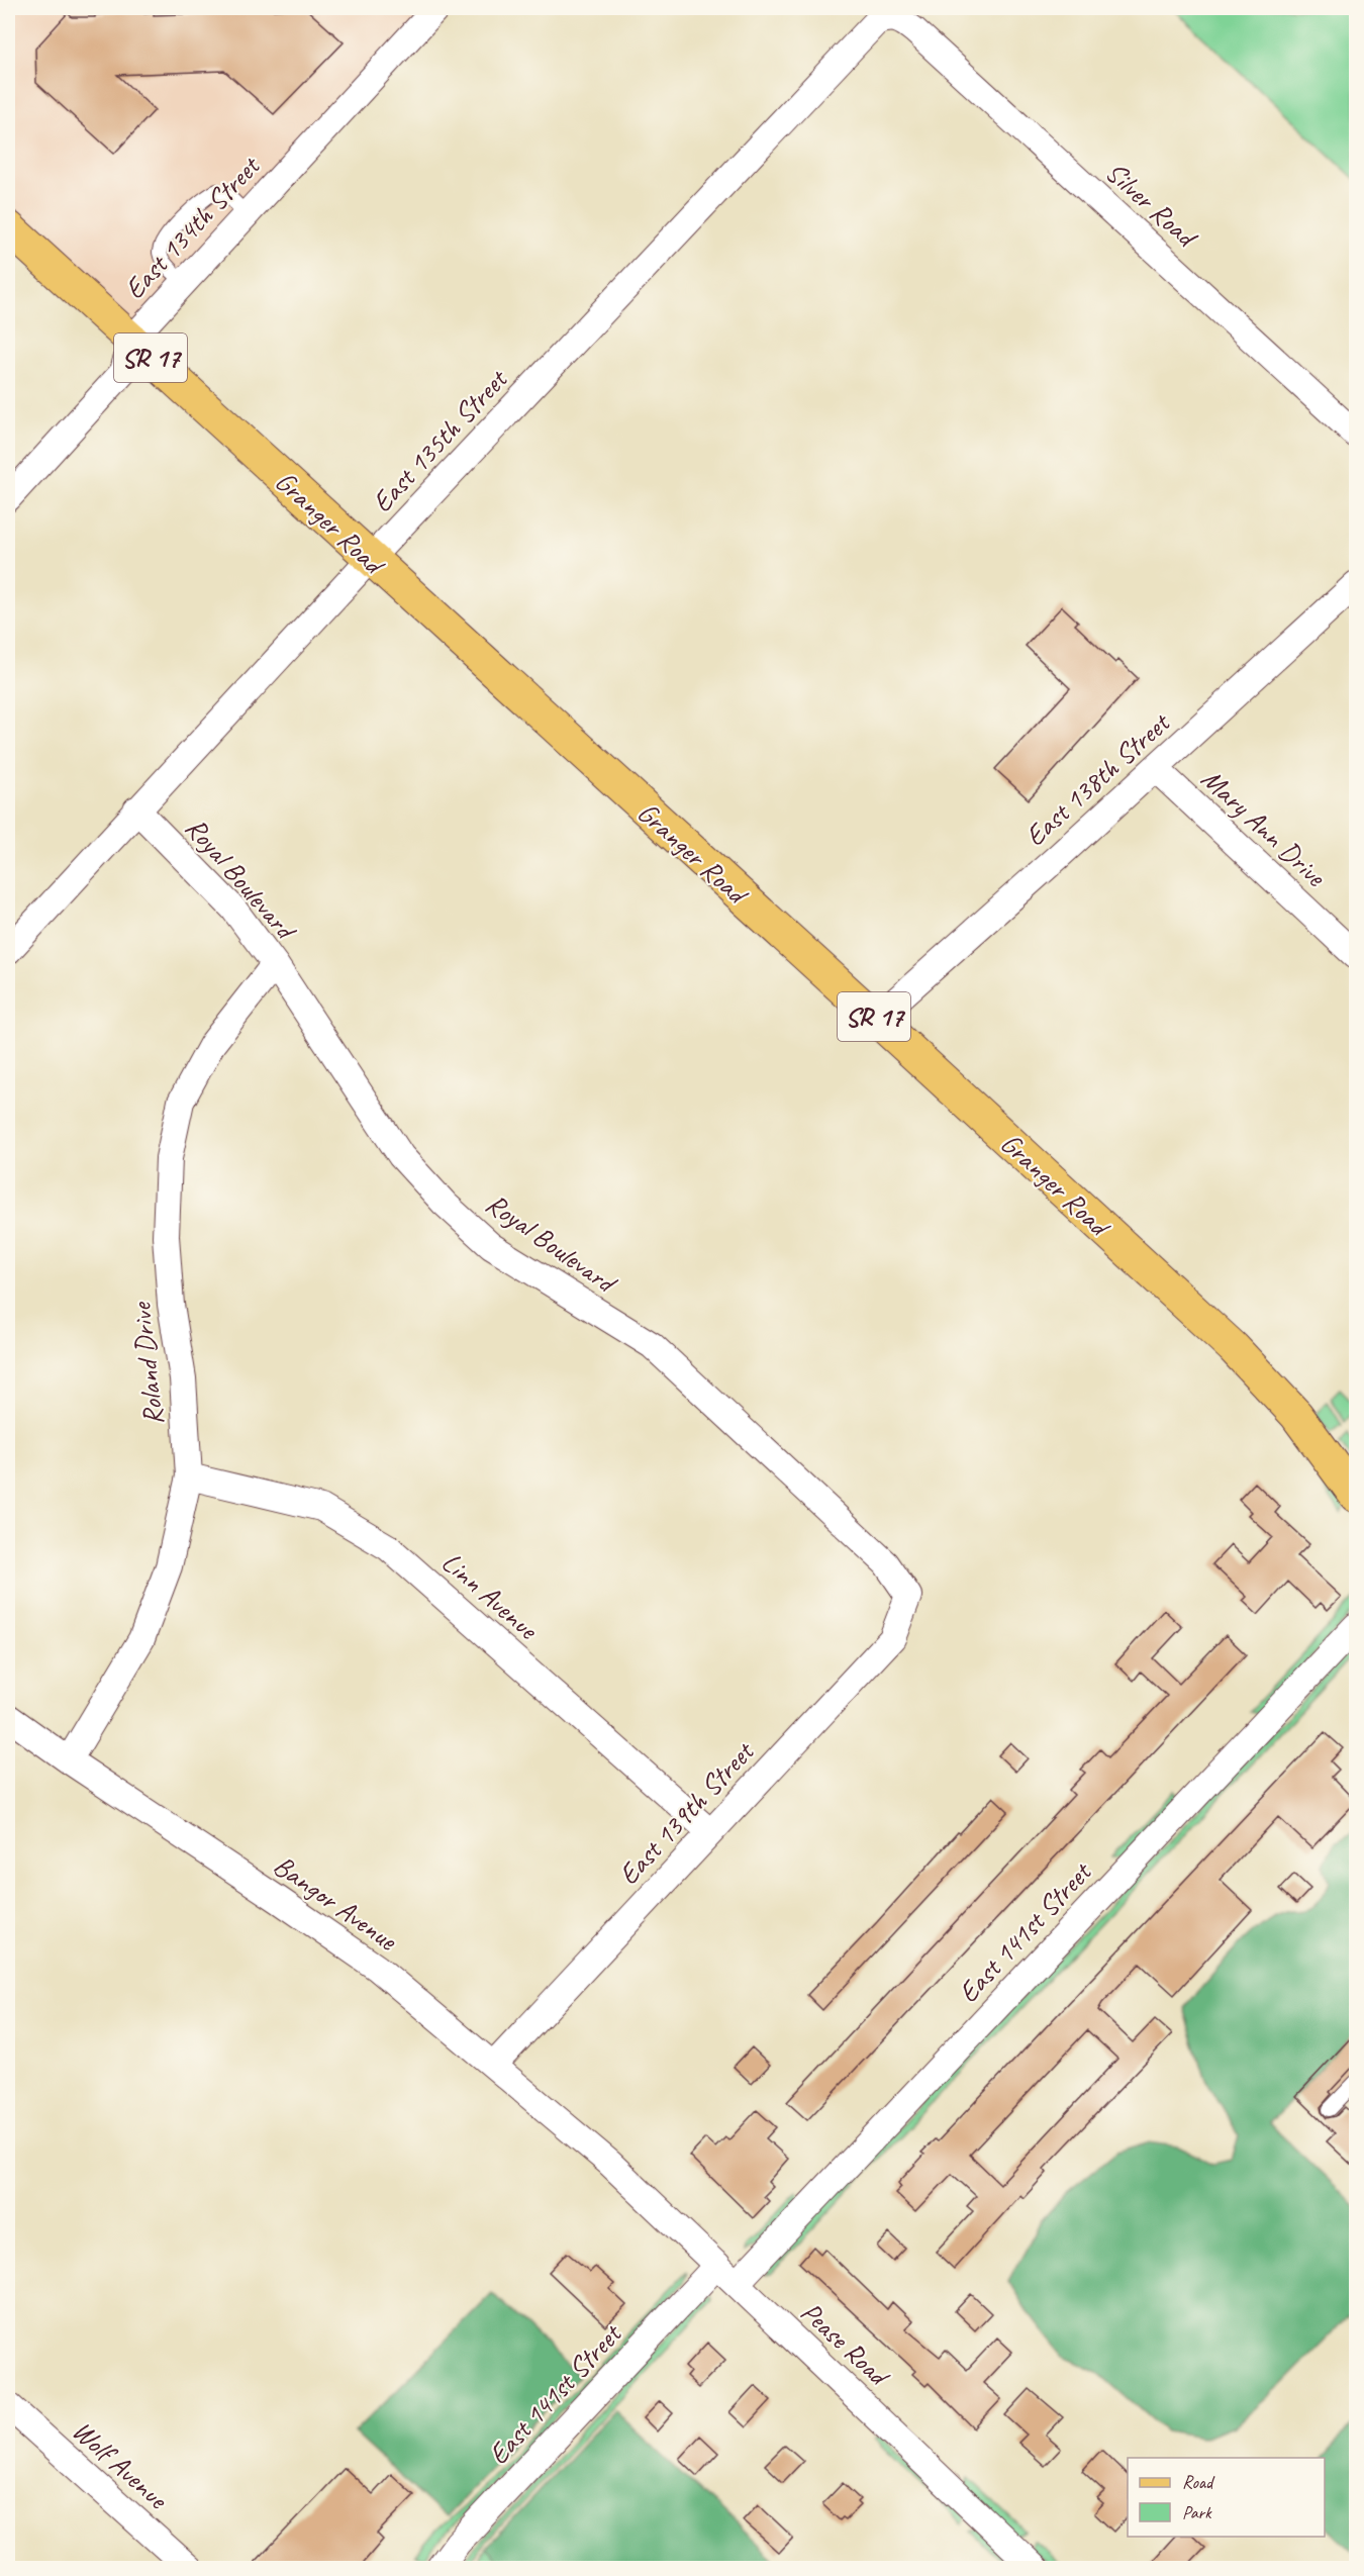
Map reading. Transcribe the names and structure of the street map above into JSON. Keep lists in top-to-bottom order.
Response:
{
  "streets": {
    "main road": ["SR 17", "Granger Road"],
    "street": [
      "Silver Road",
      "East 134th Street",
      "East 135th Street",
      "East 138th Street",
      "Mary Ann Drive",
      "Royal Boulevard",
      "Roland Drive",
      "Linn Avenue",
      "East 139th Street",
      "Bangor Avenue",
      "East 141st Street",
      "Pease Road",
      "Wolf Avenue"
    ]
  },
  "crossings": [
    ["Silver Road", "East 135th Street"],
    ["East 134th Street", "Granger Road"],
    ["East 135th Street", "Granger Road"],
    ["East 135th Street", "Royal Boulevard"],
    ["Granger Road", "East 138th Street"],
    ["East 138th Street", "Mary Ann Drive"],
    ["Royal Boulevard", "Roland Drive"],
    ["Royal Boulevard", "East 139th Street"],
    ["Roland Drive", "Linn Avenue"],
    ["Roland Drive", "Bangor Avenue"],
    ["Linn Avenue", "East 139th Street"],
    ["East 139th Street", "Bangor Avenue"],
    ["Bangor Avenue", "Pease Road"],
    ["East 141st Street", "Pease Road"]
  ],
  "legend": ["Road", "Park"]
}
